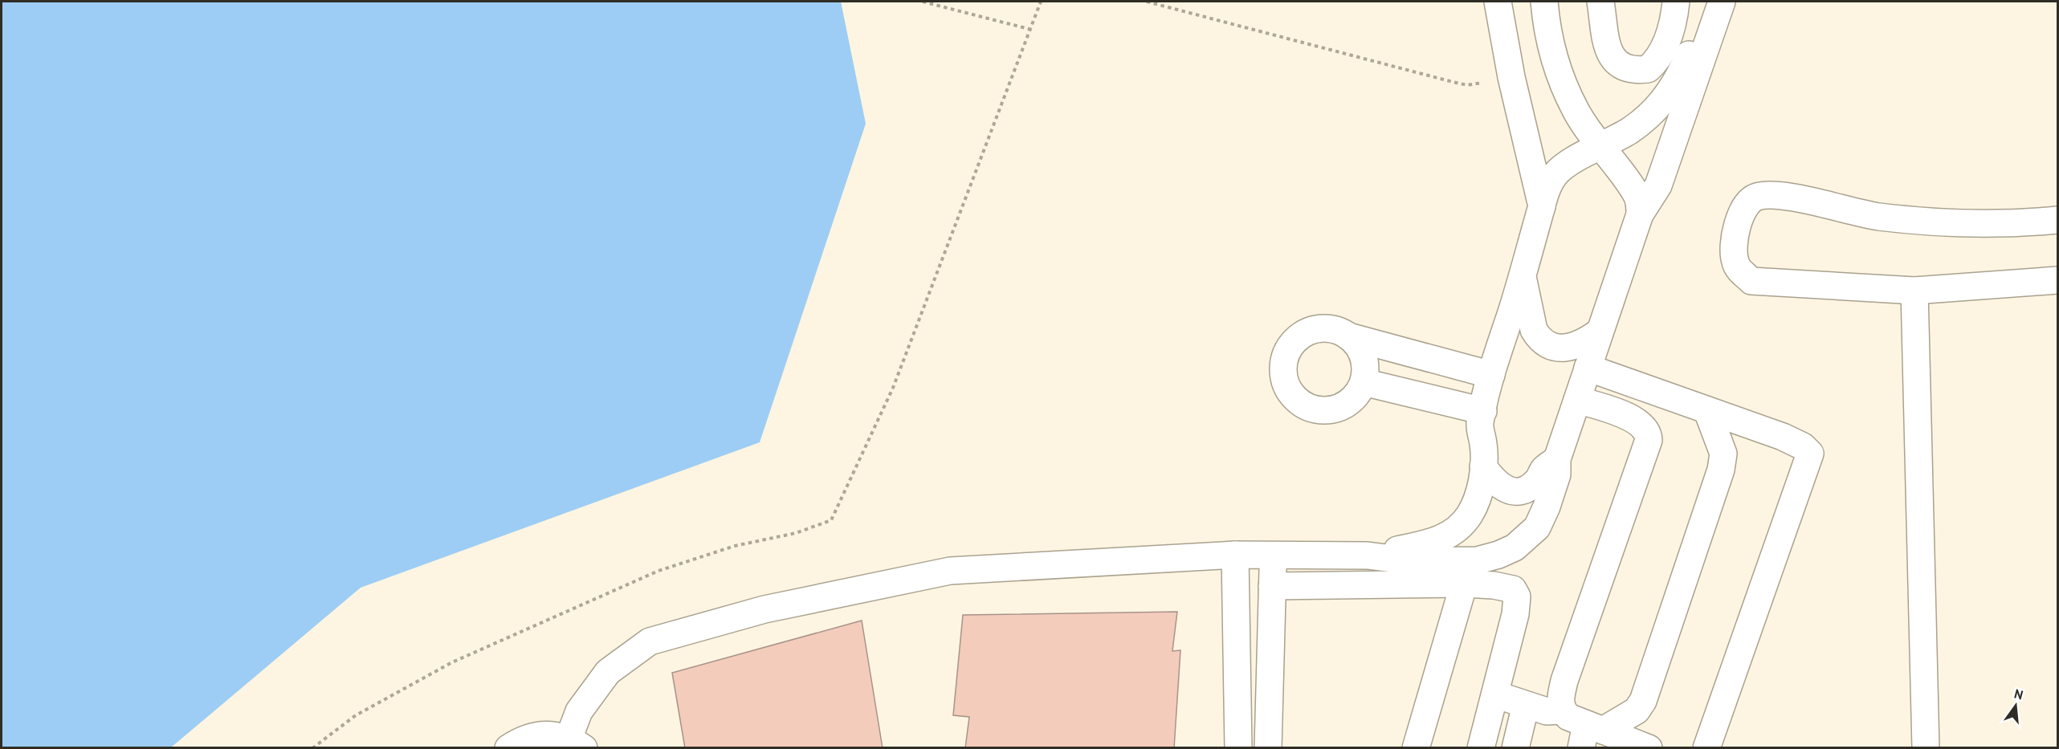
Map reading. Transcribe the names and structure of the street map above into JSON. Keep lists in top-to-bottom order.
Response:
{
  "north": "top"
}
